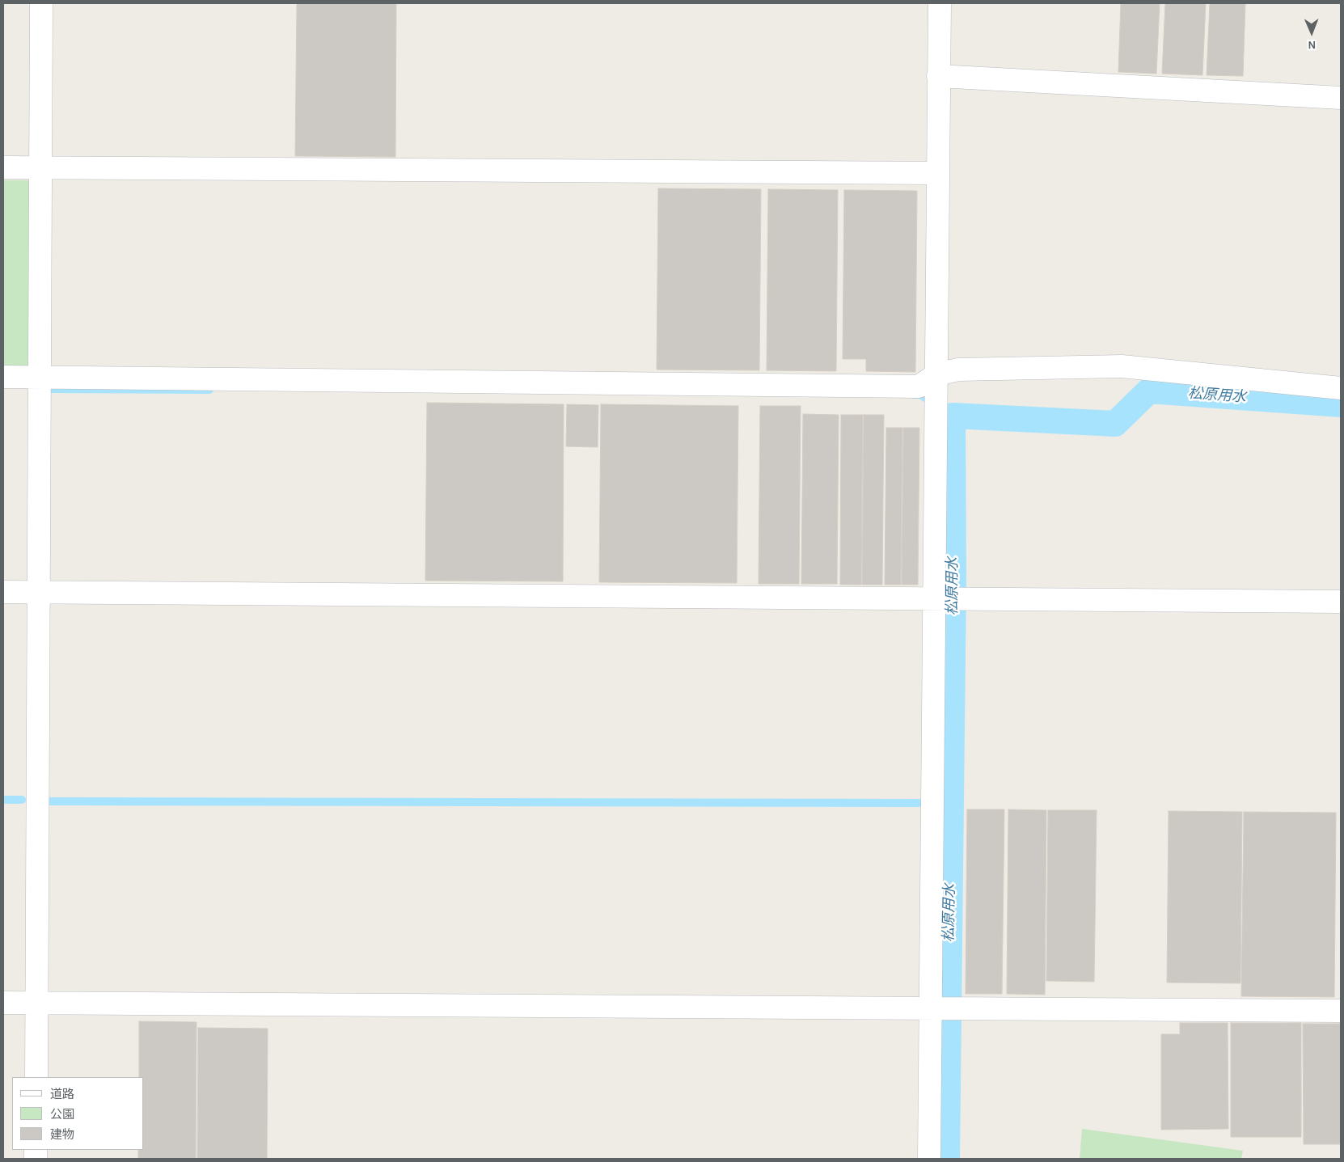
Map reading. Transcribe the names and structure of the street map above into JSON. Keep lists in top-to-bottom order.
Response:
{
  "water": ["松原用水"],
  "legend": ["道路", "公園", "建物"],
  "north": "bottom"
}
